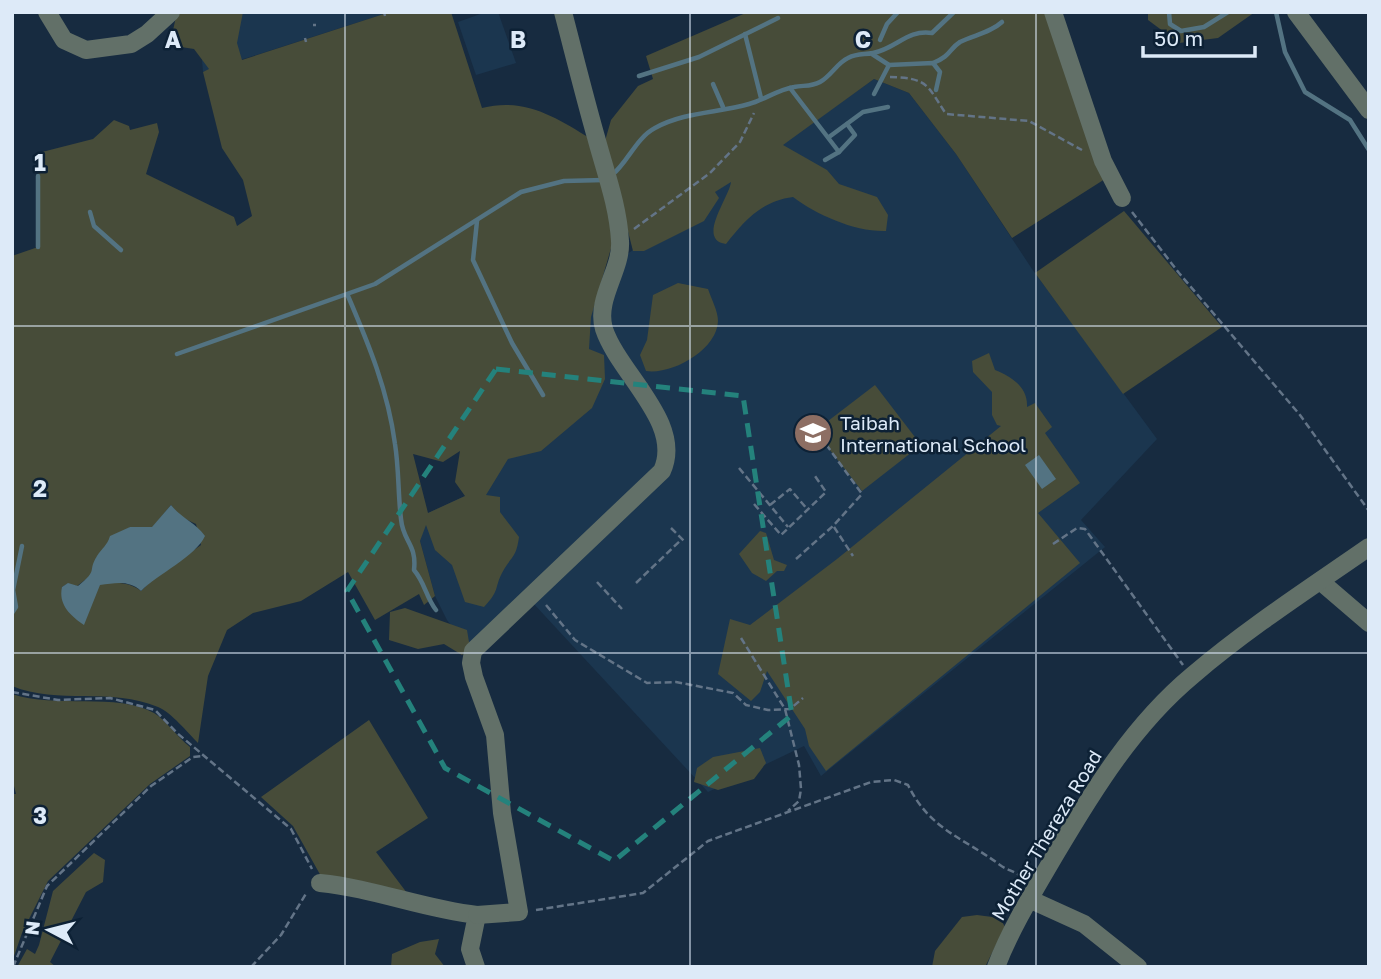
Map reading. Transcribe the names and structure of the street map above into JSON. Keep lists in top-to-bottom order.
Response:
{
  "streets": {
    "street": ["Mother Thereza Road"]
  },
  "places": {
    "school or university": ["Taibah International School"]
  },
  "scale_bar": "50 m",
  "north": "left",
  "grid": {
    "columns": ["A", "B", "C"],
    "rows": ["1", "2", "3"]
  }
}
